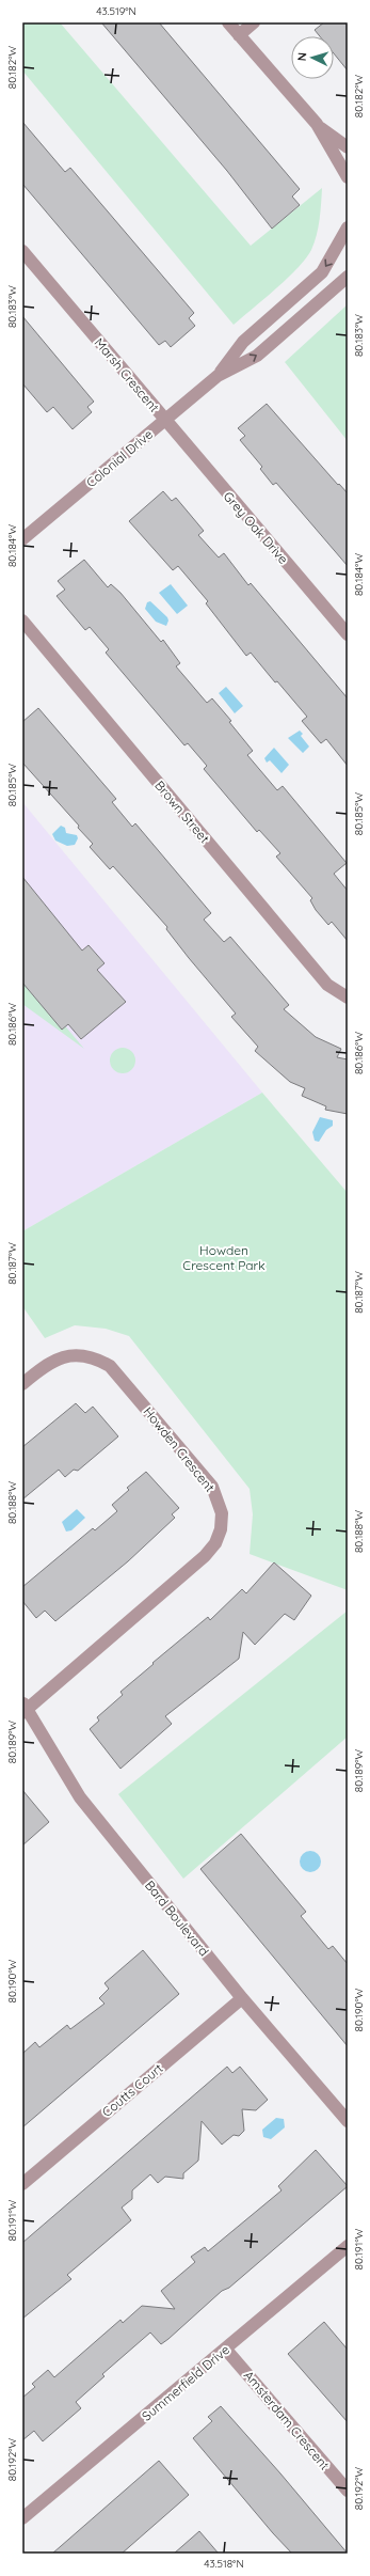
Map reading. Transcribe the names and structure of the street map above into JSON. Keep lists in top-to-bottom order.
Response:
{
  "streets": {
    "street": [
      "Marsh Crescent",
      "Colonial Drive",
      "Grey Oak Drive",
      "Brown Street",
      "Howden Crescent",
      "Bard Boulevard",
      "Coutts Court",
      "Summerfield Drive",
      "Amsterdam Crescent"
    ]
  },
  "crossings": [
    ["Marsh Crescent", "Colonial Drive"],
    ["Marsh Crescent", "Grey Oak Drive"],
    ["Colonial Drive", "Grey Oak Drive"],
    ["Howden Crescent", "Bard Boulevard"],
    ["Bard Boulevard", "Coutts Court"],
    ["Summerfield Drive", "Amsterdam Crescent"]
  ],
  "parks": ["Howden Crescent Park"],
  "north": "left",
  "coordinates": [
    "43.519°N",
    "80.182°W",
    "80.183°W",
    "80.184°W",
    "80.185°W",
    "80.186°W",
    "80.187°W",
    "80.188°W",
    "80.189°W",
    "80.190°W",
    "80.191°W",
    "80.192°W",
    "43.518°N"
  ]
}
